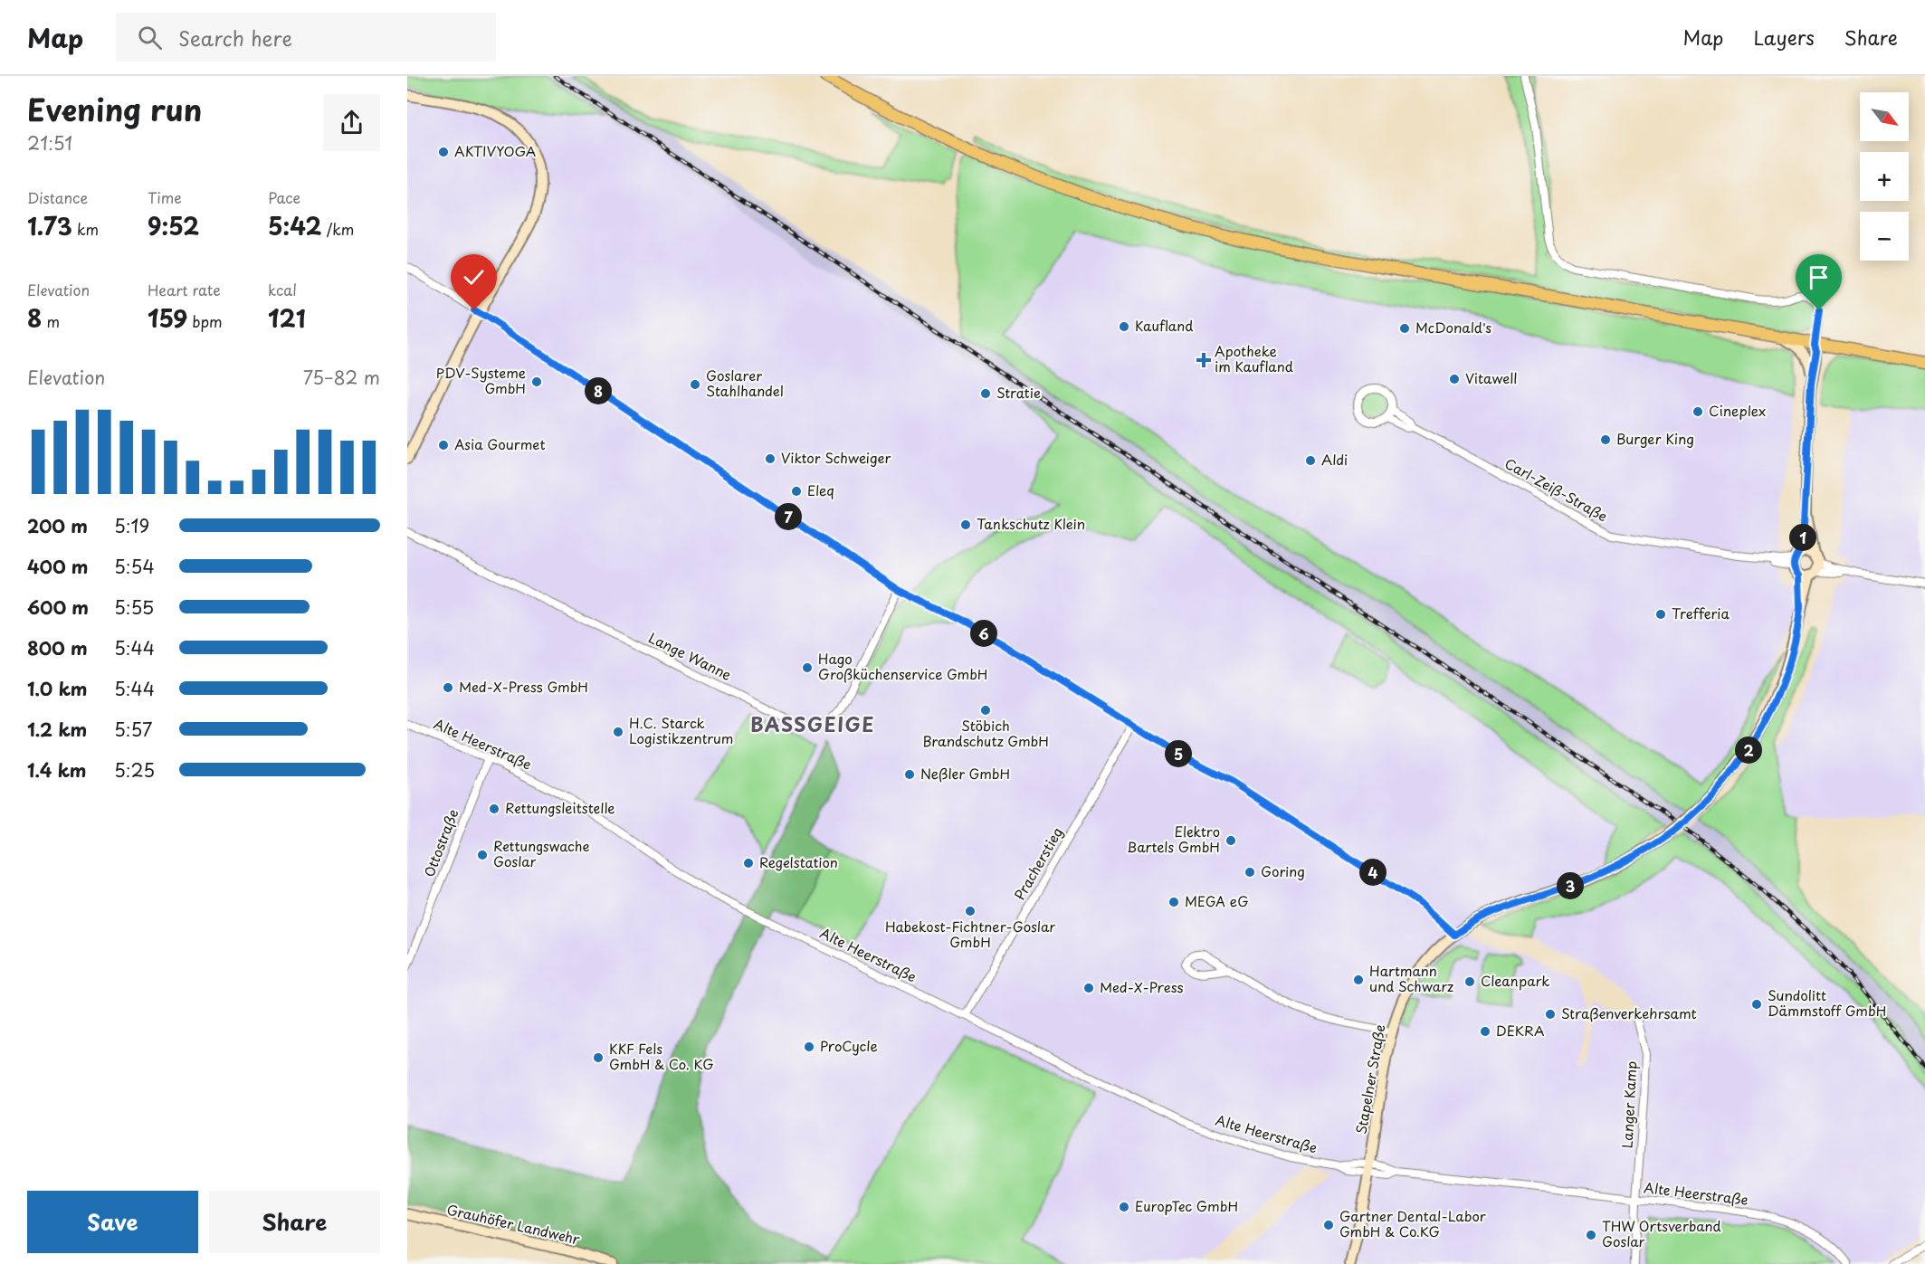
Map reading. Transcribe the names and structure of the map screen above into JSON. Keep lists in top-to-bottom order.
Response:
{
  "streets": {
    "street": [
      "Carl-Zeiß-Straße",
      "Lange Wanne",
      "Alte Heerstraße",
      "Ottostraße",
      "Pracherstieg",
      "Stapelner Straße",
      "Langer Kamp",
      "Grauhöfer Landwehr"
    ]
  },
  "crossings": [
    ["Carl-Zeiß-Straße", "Stapelner Straße"],
    ["Alte Heerstraße", "Ottostraße"],
    ["Alte Heerstraße", "Pracherstieg"],
    ["Alte Heerstraße", "Stapelner Straße"],
    ["Alte Heerstraße", "Langer Kamp"]
  ],
  "districts": ["BASSGEIGE"],
  "places": {
    "other": [
      "AKTIVYOGA",
      "Kaufland",
      "McDonald's",
      "Vitawell",
      "PDV-Systeme GmbH",
      "Goslarer Stahlhandel",
      "Stratie",
      "Cineplex",
      "Burger King",
      "Asia Gourmet",
      "Viktor Schweiger",
      "Aldi",
      "Eleq",
      "Tankschutz Klein",
      "Trefferia",
      "Hago Großküchenservice GmbH",
      "Med-X-Press GmbH",
      "Stöbich Brandschutz GmbH",
      "H.C. Starck Logistikzentrum",
      "Neßler GmbH",
      "Rettungsleitstelle",
      "Elektro Bartels GmbH",
      "Rettungswache Goslar",
      "Regelstation",
      "Goring",
      "MEGA eG",
      "Habekost-Fichtner-Goslar GmbH",
      "Hartmann und Schwarz",
      "Cleanpark",
      "Med-X-Press",
      "Sundolitt Dämmstoff GmbH",
      "Straßenverkehrsamt",
      "DEKRA",
      "ProCycle",
      "KKF Fels GmbH & Co. KG",
      "EuropTec GmbH",
      "Gartner Dental-Labor GmbH & Co.KG",
      "THW Ortsverband Goslar"
    ],
    "health": ["Apotheke im Kaufland"]
  },
  "north": "bottom right",
  "page": {
    "header": "Map",
    "search": "Search here",
    "nav": ["Map", "Layers", "Share"],
    "heading": ["Evening run", "21:51"],
    "map_buttons": ["+", "−"],
    "stats": [
      ["Distance", "1.73 km"],
      ["Time", "9:52"],
      ["Pace", "5:42 /km"],
      ["Elevation", "8 m"],
      ["Heart rate", "159 bpm"],
      ["kcal", "121"]
    ],
    "chart": ["Elevation", "75–82 m"],
    "pins": [
      "8",
      "7",
      "1",
      "6",
      "2",
      "5",
      "4",
      "3"
    ],
    "list": [
      {
        "name": "200 m",
        "note": "5:19"
      },
      {
        "name": "400 m",
        "note": "5:54"
      },
      {
        "name": "600 m",
        "note": "5:55"
      },
      {
        "name": "800 m",
        "note": "5:44"
      },
      {
        "name": "1.0 km",
        "note": "5:44"
      },
      {
        "name": "1.2 km",
        "note": "5:57"
      },
      {
        "name": "1.4 km",
        "note": "5:25"
      }
    ],
    "buttons": ["Save", "Share"]
  }
}
